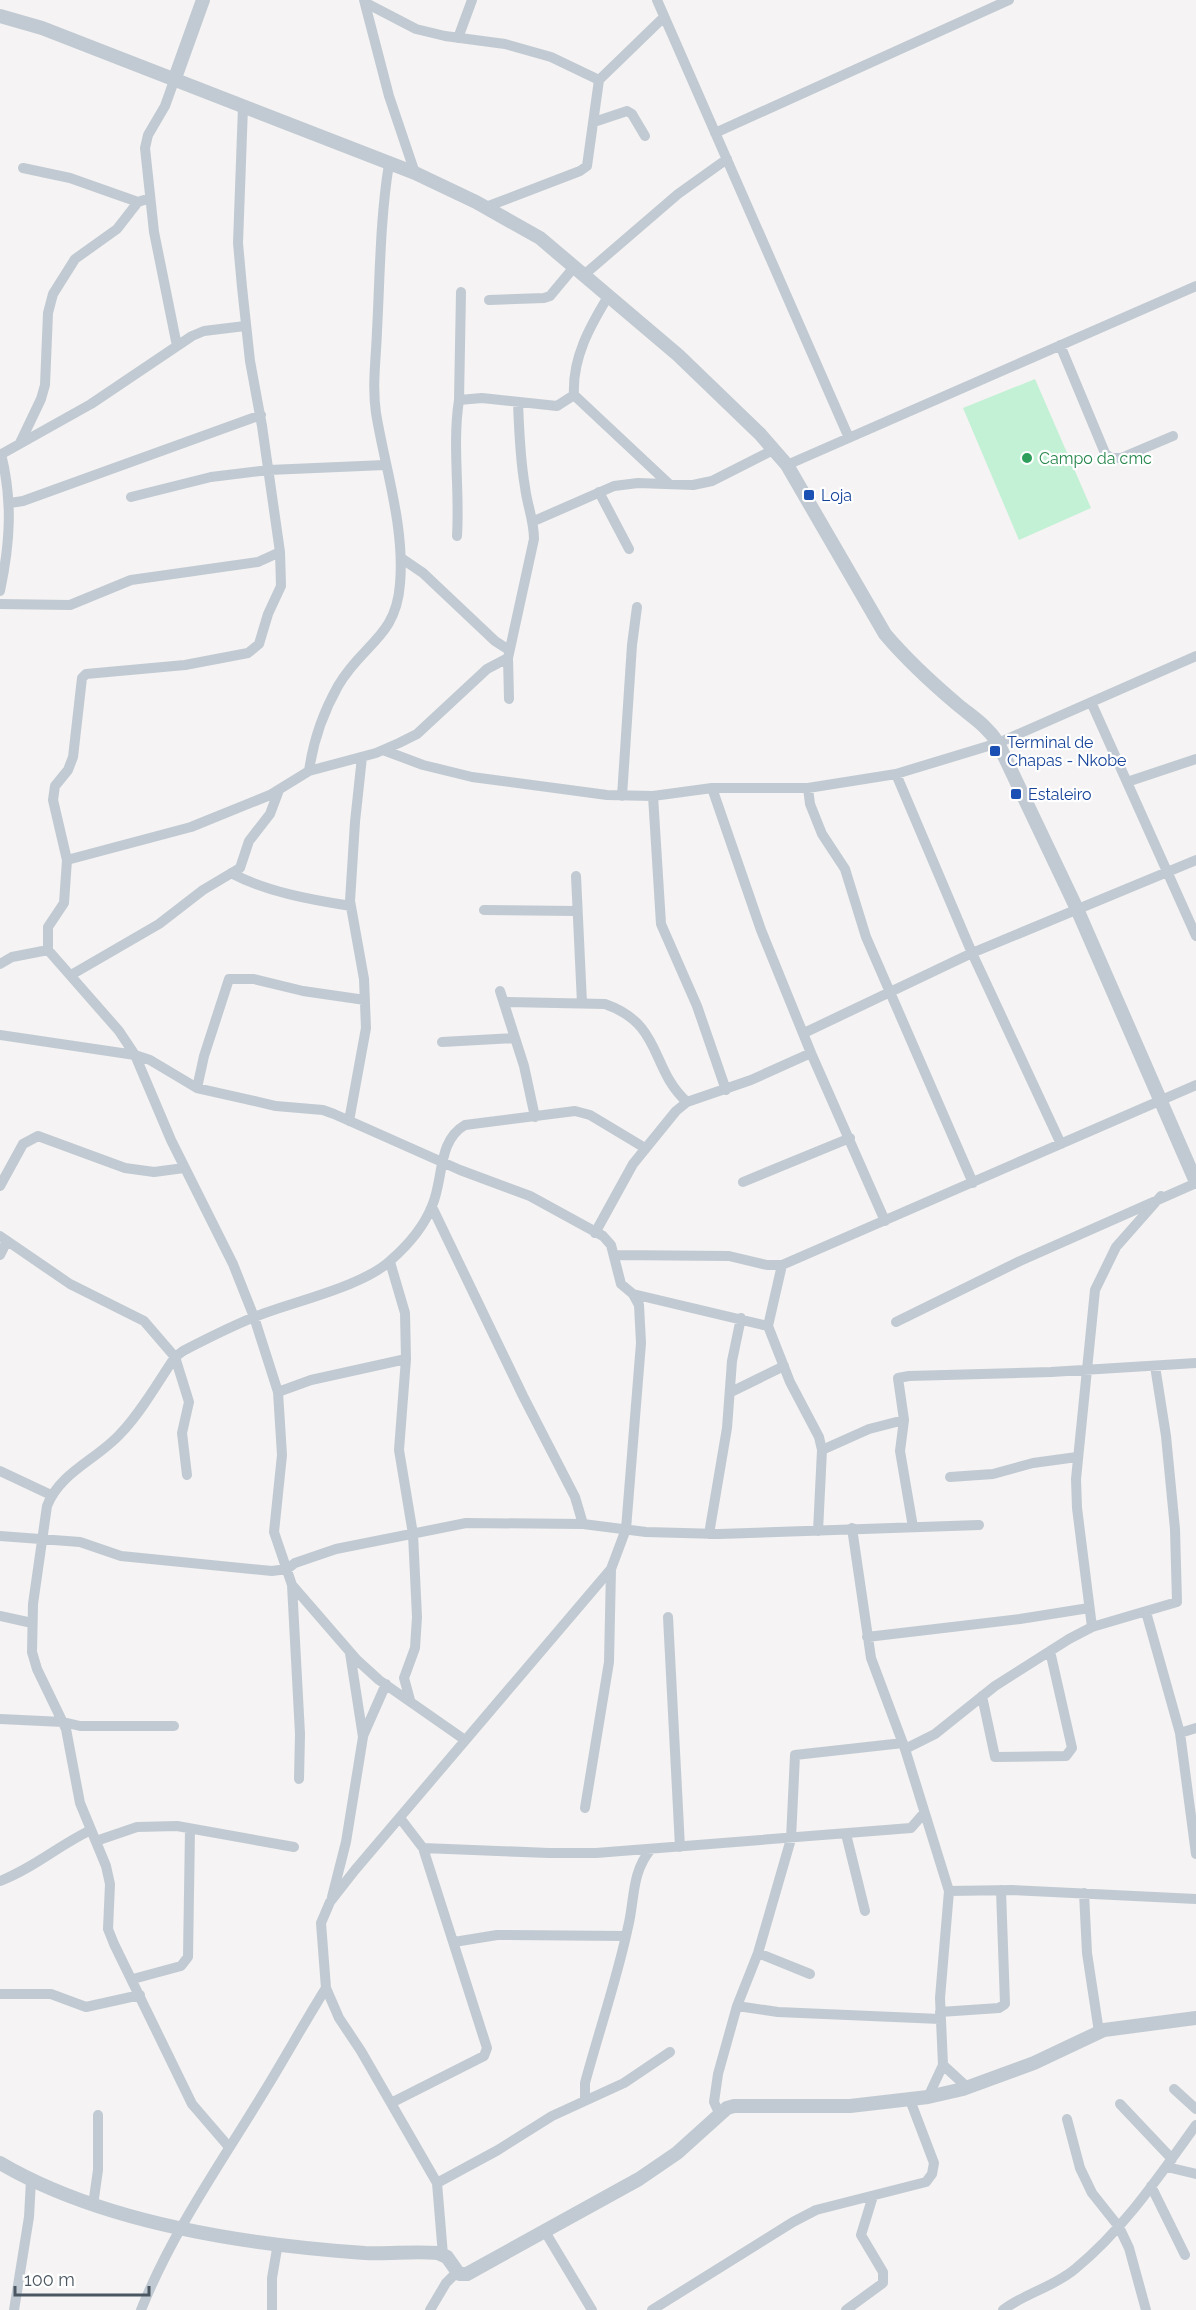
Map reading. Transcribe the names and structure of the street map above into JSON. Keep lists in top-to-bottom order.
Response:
{
  "places": {
    "other": ["Campo da cmc"],
    "transit": ["Loja", "Terminal de Chapas - Nkobe", "Estaleiro"]
  },
  "scale_bar": "100 m"
}
